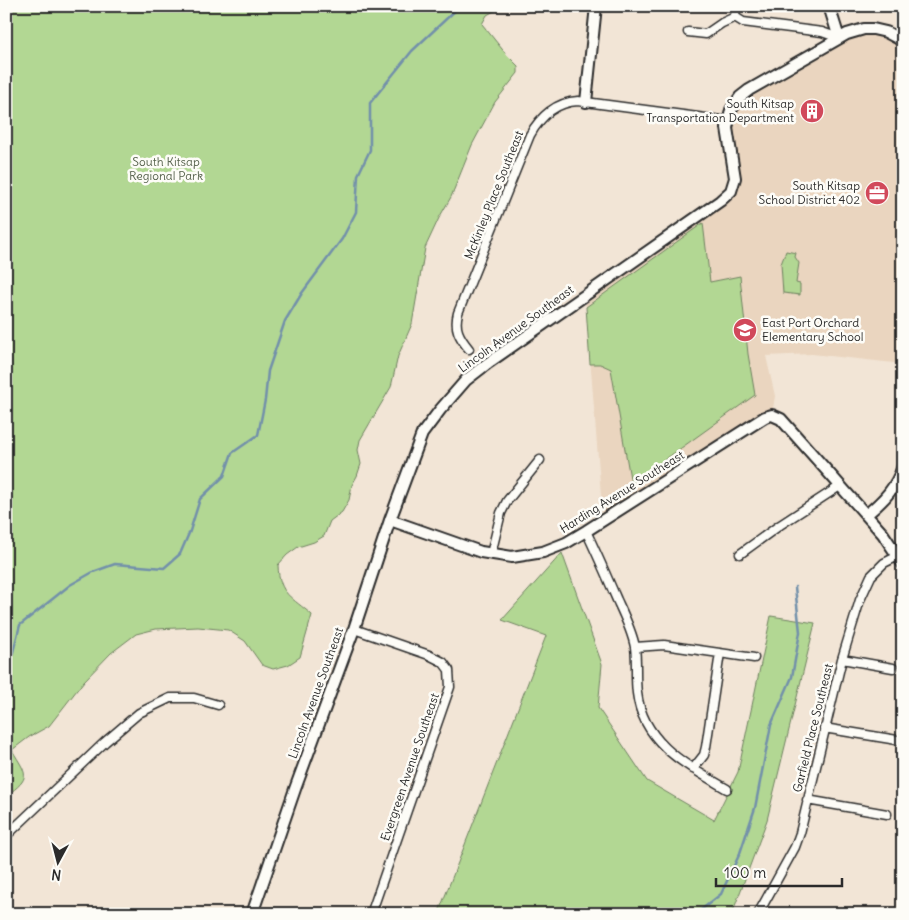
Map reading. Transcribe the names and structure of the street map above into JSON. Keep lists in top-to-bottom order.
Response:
{
  "streets": {
    "street": [
      "McKinley Place Southeast",
      "Lincoln Avenue Southeast",
      "Harding Avenue Southeast",
      "Garfield Place Southeast",
      "Evergreen Avenue Southeast"
    ]
  },
  "crossings": [
    ["McKinley Place Southeast", "Lincoln Avenue Southeast"],
    ["Lincoln Avenue Southeast", "Harding Avenue Southeast"],
    ["Lincoln Avenue Southeast", "Evergreen Avenue Southeast"]
  ],
  "parks": ["South Kitsap Regional Park"],
  "places": {
    "building": ["South Kitsap Transportation Department"],
    "office": ["South Kitsap School District 402"],
    "school or university": ["East Port Orchard Elementary School"]
  },
  "scale_bar": "100 m",
  "north": "bottom"
}
